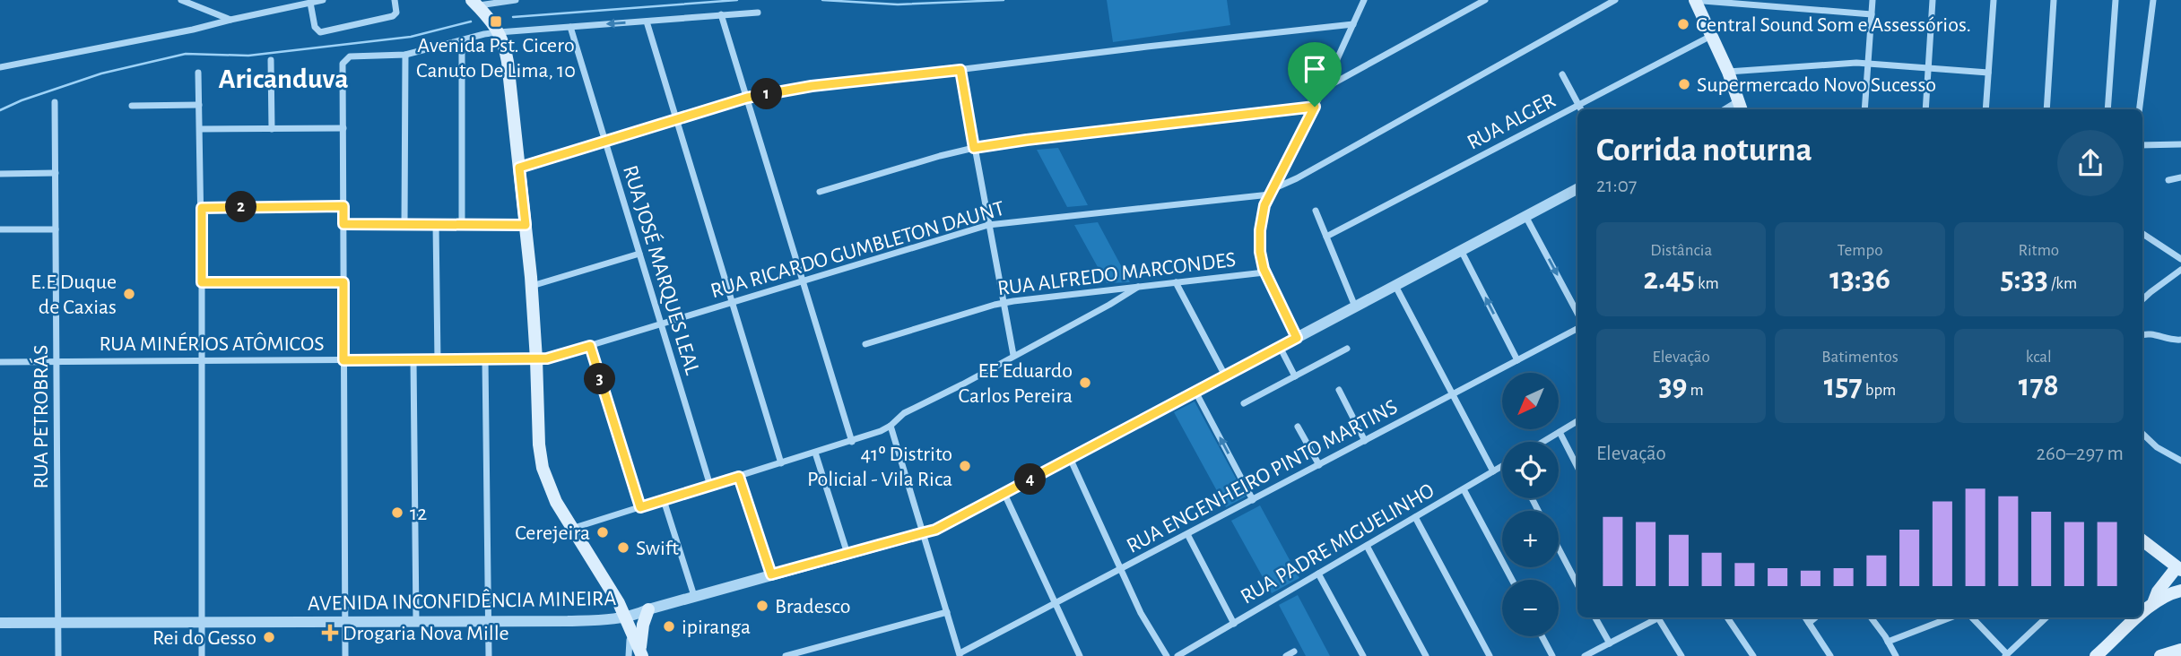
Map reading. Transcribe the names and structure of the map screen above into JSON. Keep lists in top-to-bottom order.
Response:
{
  "streets": {
    "street": [
      "RUA ALGER",
      "RUA RICARDO GUMBLETON DAUNT",
      "RUA JOSÉ MARQUES LEAL",
      "RUA ALFREDO MARCONDES",
      "RUA MINÉRIOS ATÔMICOS",
      "RUA PETROBRÁS",
      "RUA ENGENHEIRO PINTO MARTINS",
      "RUA PADRE MIGUELINHO",
      "AVENIDA INCONFIDÊNCIA MINEIRA"
    ]
  },
  "crossings": [
    ["RUA RICARDO GUMBLETON DAUNT", "RUA JOSÉ MARQUES LEAL"],
    ["RUA RICARDO GUMBLETON DAUNT", "RUA MINÉRIOS ATÔMICOS"],
    ["RUA MINÉRIOS ATÔMICOS", "RUA PETROBRÁS"],
    ["RUA PETROBRÁS", "AVENIDA INCONFIDÊNCIA MINEIRA"]
  ],
  "districts": ["Aricanduva"],
  "places": {
    "transit": ["Avenida Pst. Cicero Canuto De Lima, 10"],
    "other": [
      "Central Sound Som e Assessórios.",
      "Supermercado Novo Sucesso",
      "E.E Duque de Caxias",
      "EE Eduardo Carlos Pereira",
      "41º Distrito Policial - Vila Rica",
      "12",
      "Cerejeira",
      "Swift",
      "Bradesco",
      "ipiranga",
      "Rei do Gesso"
    ],
    "health": ["Drogaria Nova Mille"]
  },
  "north": "bottom left",
  "page": {
    "pins": [
      "1",
      "2",
      "3",
      "4"
    ],
    "heading": ["Corrida noturna", "21:07"],
    "stats": [
      ["Distância", "2.45 km"],
      ["Tempo", "13:36"],
      ["Ritmo", "5:33 /km"],
      ["Elevação", "39 m"],
      ["Batimentos", "157 bpm"],
      ["kcal", "178"]
    ],
    "map_buttons": ["+", "−"],
    "chart": ["Elevação", "260–297 m"]
  }
}
